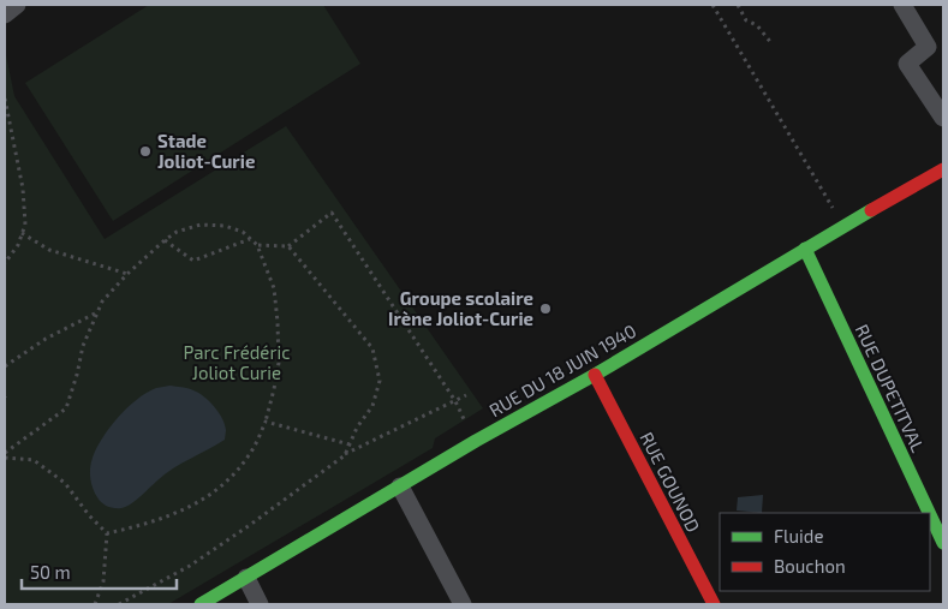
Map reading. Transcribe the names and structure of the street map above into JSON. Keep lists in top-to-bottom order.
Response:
{
  "streets": {
    "street": ["RUE DU 18 JUIN 1940", "RUE DUPETITVAL", "RUE GOUNOD"]
  },
  "crossings": [
    ["RUE DU 18 JUIN 1940", "RUE DUPETITVAL"],
    ["RUE DU 18 JUIN 1940", "RUE GOUNOD"]
  ],
  "parks": ["Parc Frédéric Joliot Curie"],
  "places": ["Stade Joliot-Curie", "Groupe scolaire Irène Joliot-Curie"],
  "legend": ["Fluide", "Bouchon"],
  "scale_bar": "50 m"
}
